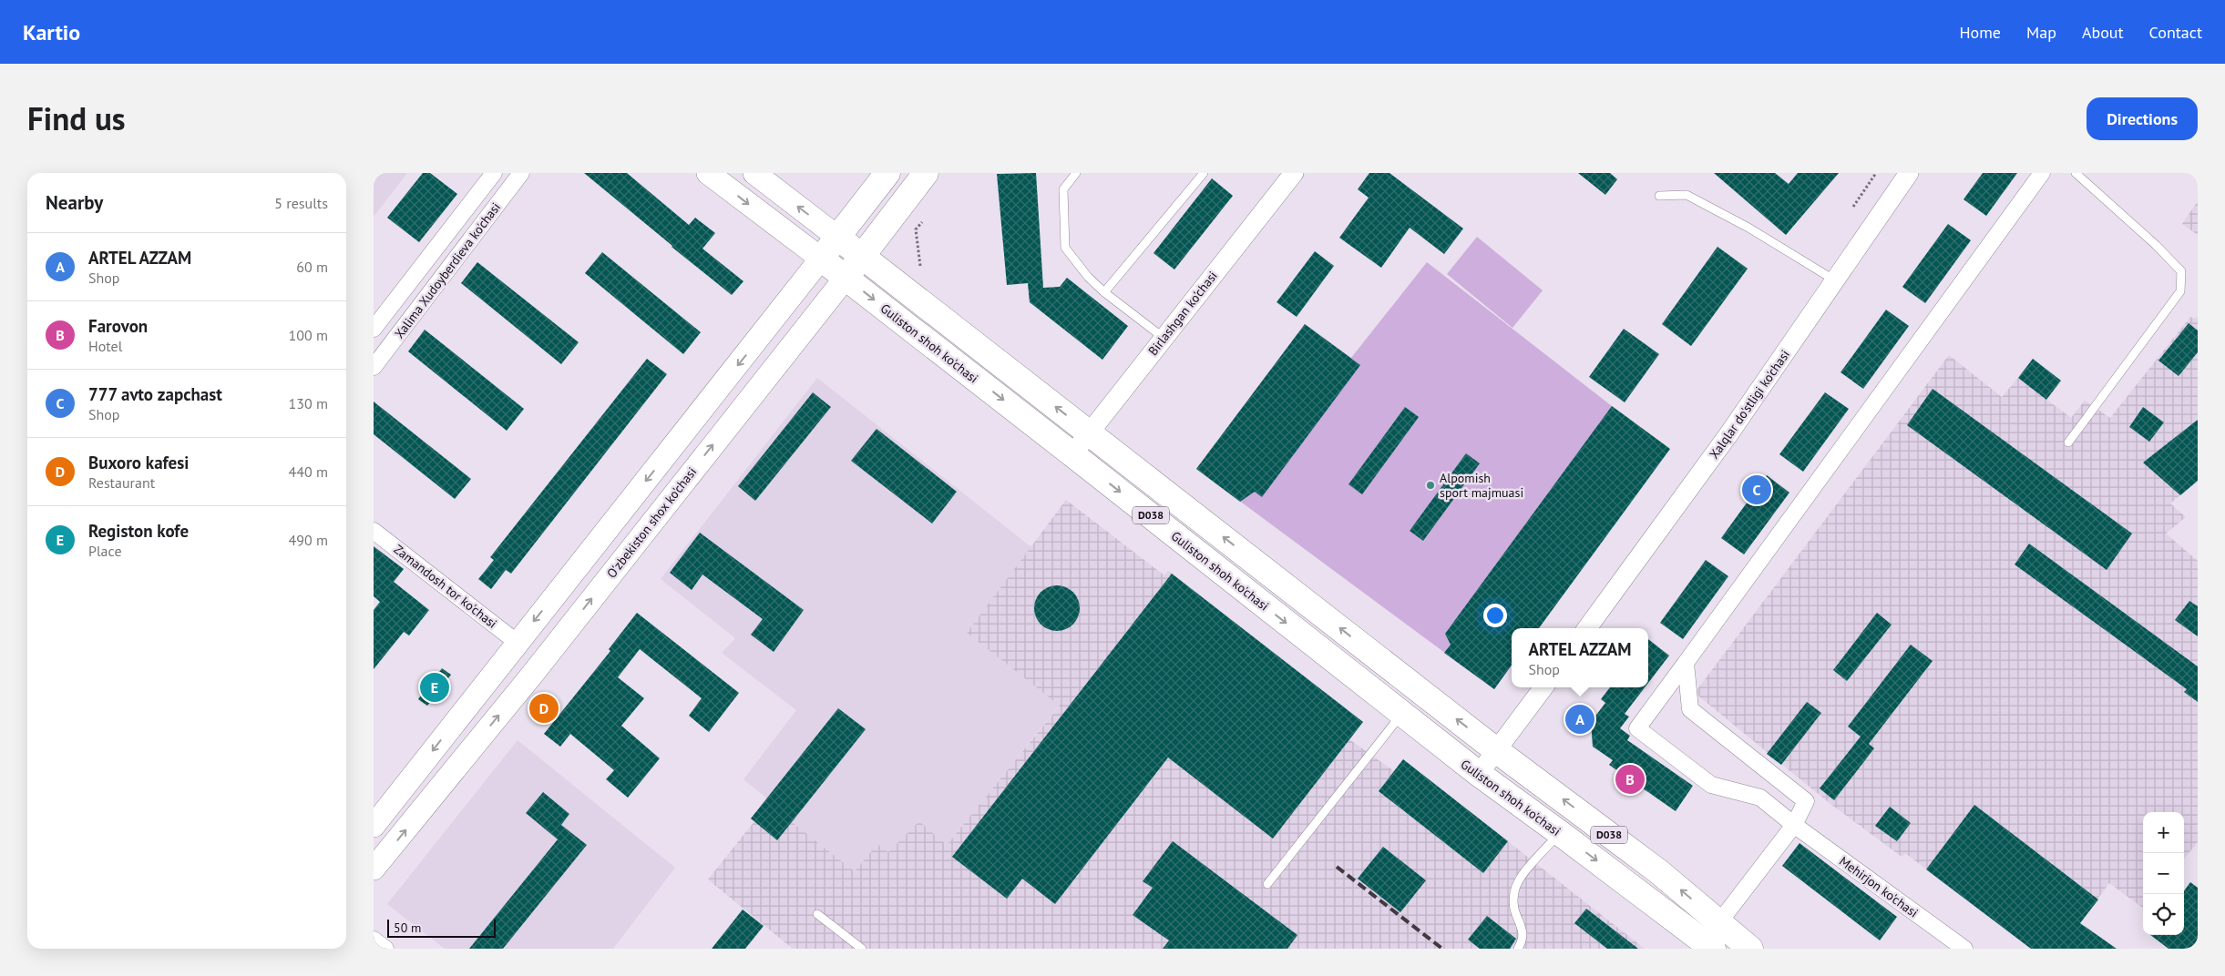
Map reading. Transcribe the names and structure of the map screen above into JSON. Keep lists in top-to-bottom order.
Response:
{
  "streets": {
    "main road": ["Guliston shoh ko'chasi", "D038", "O'zbekiston shox ko'chasi"],
    "street": [
      "Xalima Xudoyberdieva ko'chasi",
      "Birlashgan ko'chasi",
      "Xalqlar do'stligi ko'chasi",
      "Zamandosh tor ko'chasi",
      "Mehirjon ko'chasi"
    ]
  },
  "crossings": [
    ["Birlashgan ko'chasi", "Guliston shoh ko'chasi"],
    ["Guliston shoh ko'chasi", "O'zbekiston shox ko'chasi"]
  ],
  "places": ["Alpomish sport majmuasi"],
  "scale_bar": "50 m",
  "page": {
    "header": "Kartio",
    "nav": [
      "Home",
      "Map",
      "About",
      "Contact"
    ],
    "title": "Find us",
    "buttons": "Directions",
    "heading": ["Nearby", "5 results"],
    "list": [
      {
        "mark": "A",
        "name": "ARTEL AZZAM",
        "note": "Shop",
        "value": "60 m"
      },
      {
        "mark": "B",
        "name": "Farovon",
        "note": "Hotel",
        "value": "100 m"
      },
      {
        "mark": "C",
        "name": "777 avto zapchast",
        "note": "Shop",
        "value": "130 m"
      },
      {
        "mark": "D",
        "name": "Buxoro kafesi",
        "note": "Restaurant",
        "value": "440 m"
      },
      {
        "mark": "E",
        "name": "Registon kofe",
        "note": "Place",
        "value": "490 m"
      }
    ],
    "pins": [
      "C",
      "E",
      "D",
      "A",
      "B"
    ],
    "popup": ["ARTEL AZZAM", "Shop"],
    "map_buttons": ["+", "−"],
    "scale": "50 m"
  }
}
